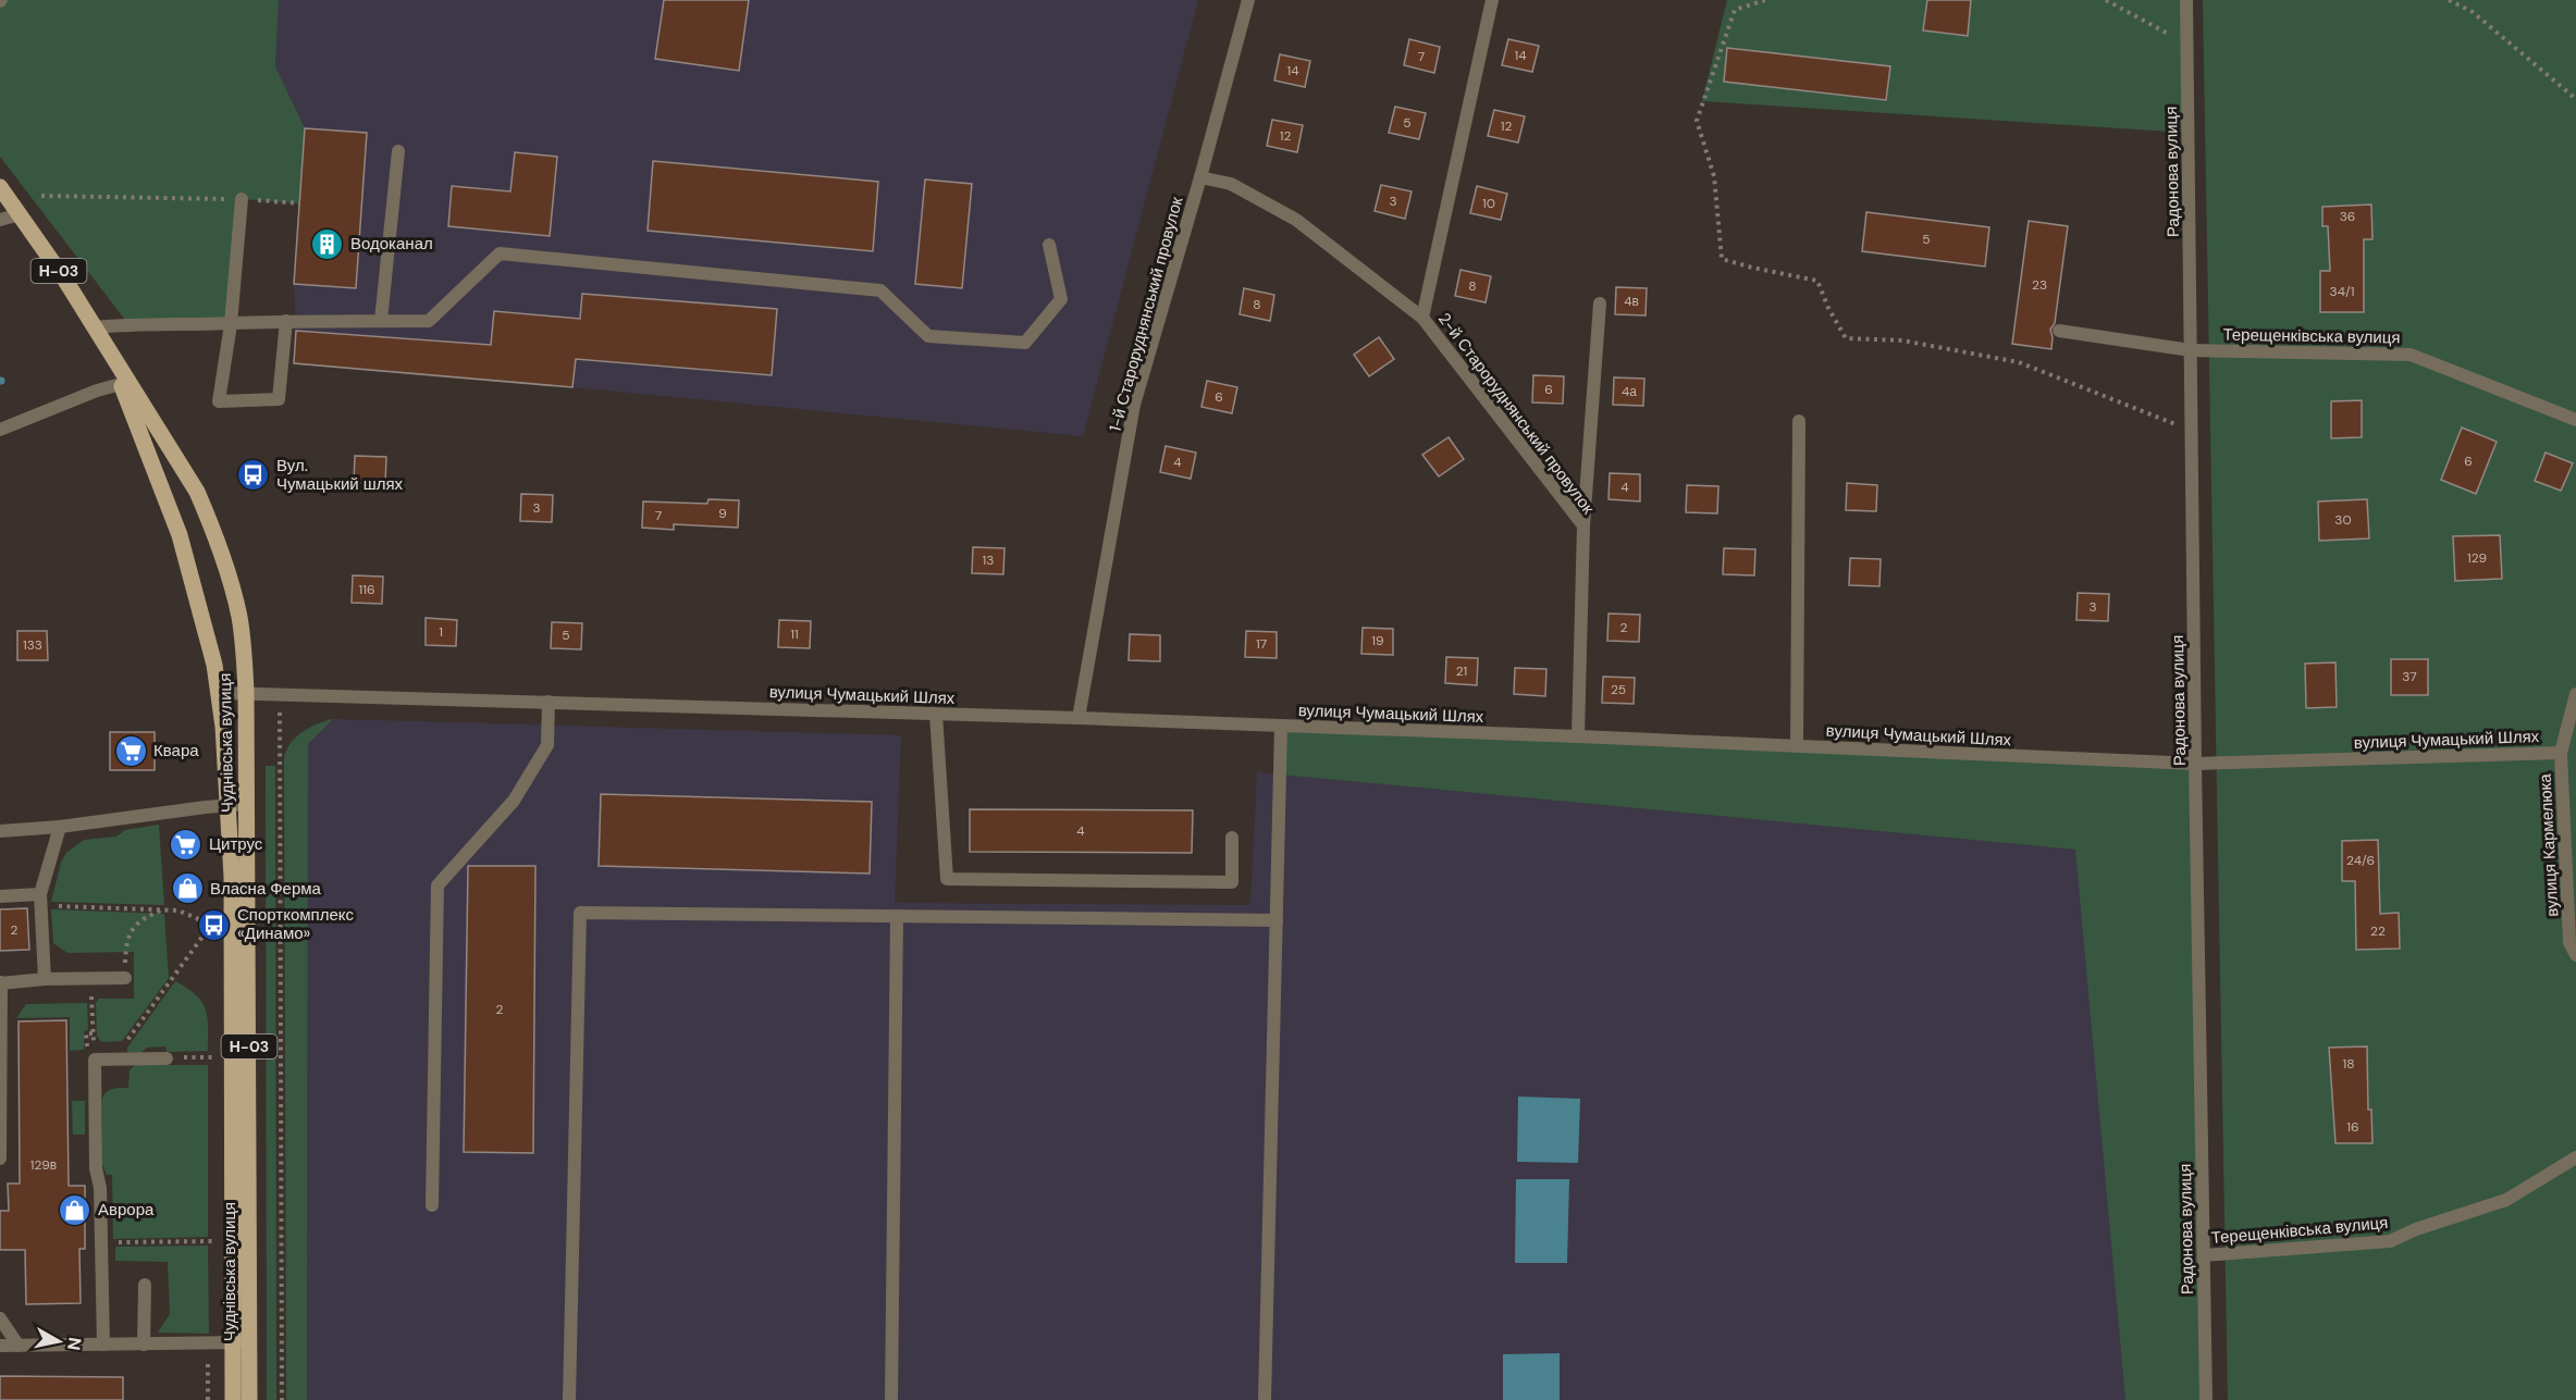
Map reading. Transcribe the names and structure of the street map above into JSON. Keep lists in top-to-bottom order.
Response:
{
  "streets": {
    "main road": ["Н-03", "Чуднівська вулиця"],
    "street": [
      "Радонова вулиця",
      "1-й Староруднянський провулок",
      "Терещенківська вулиця",
      "2-й Староруднянський провулок",
      "вулиця Чумацький Шлях",
      "вулиця Кармелюка"
    ]
  },
  "crossings": [
    ["Радонова вулиця", "Терещенківська вулиця"],
    ["Радонова вулиця", "вулиця Чумацький Шлях"],
    ["1-й Староруднянський провулок", "вулиця Чумацький Шлях"],
    ["2-й Староруднянський провулок", "вулиця Чумацький Шлях"],
    ["вулиця Чумацький Шлях", "Чуднівська вулиця"],
    ["вулиця Чумацький Шлях", "вулиця Кармелюка"]
  ],
  "places": {
    "building": ["Водоканал"],
    "bus stop": ["Вул. Чумацький шлях", "Спорткомплекс «Динамо»"],
    "supermarket": ["Квара", "Цитрус"],
    "shop": ["Власна Ферма", "Аврора"]
  },
  "house_numbers": [
    "14",
    "7",
    "14",
    "5",
    "12",
    "12",
    "3",
    "10",
    "36",
    "5",
    "23",
    "8",
    "34/1",
    "4в",
    "8",
    "6",
    "4а",
    "6",
    "6",
    "4",
    "4",
    "3",
    "9",
    "7",
    "30",
    "129",
    "13",
    "116",
    "3",
    "2",
    "1",
    "11",
    "5",
    "19",
    "17",
    "133",
    "21",
    "37",
    "25",
    "4",
    "24/6",
    "2",
    "22",
    "2",
    "18",
    "16",
    "129в"
  ],
  "north": "right"
}
